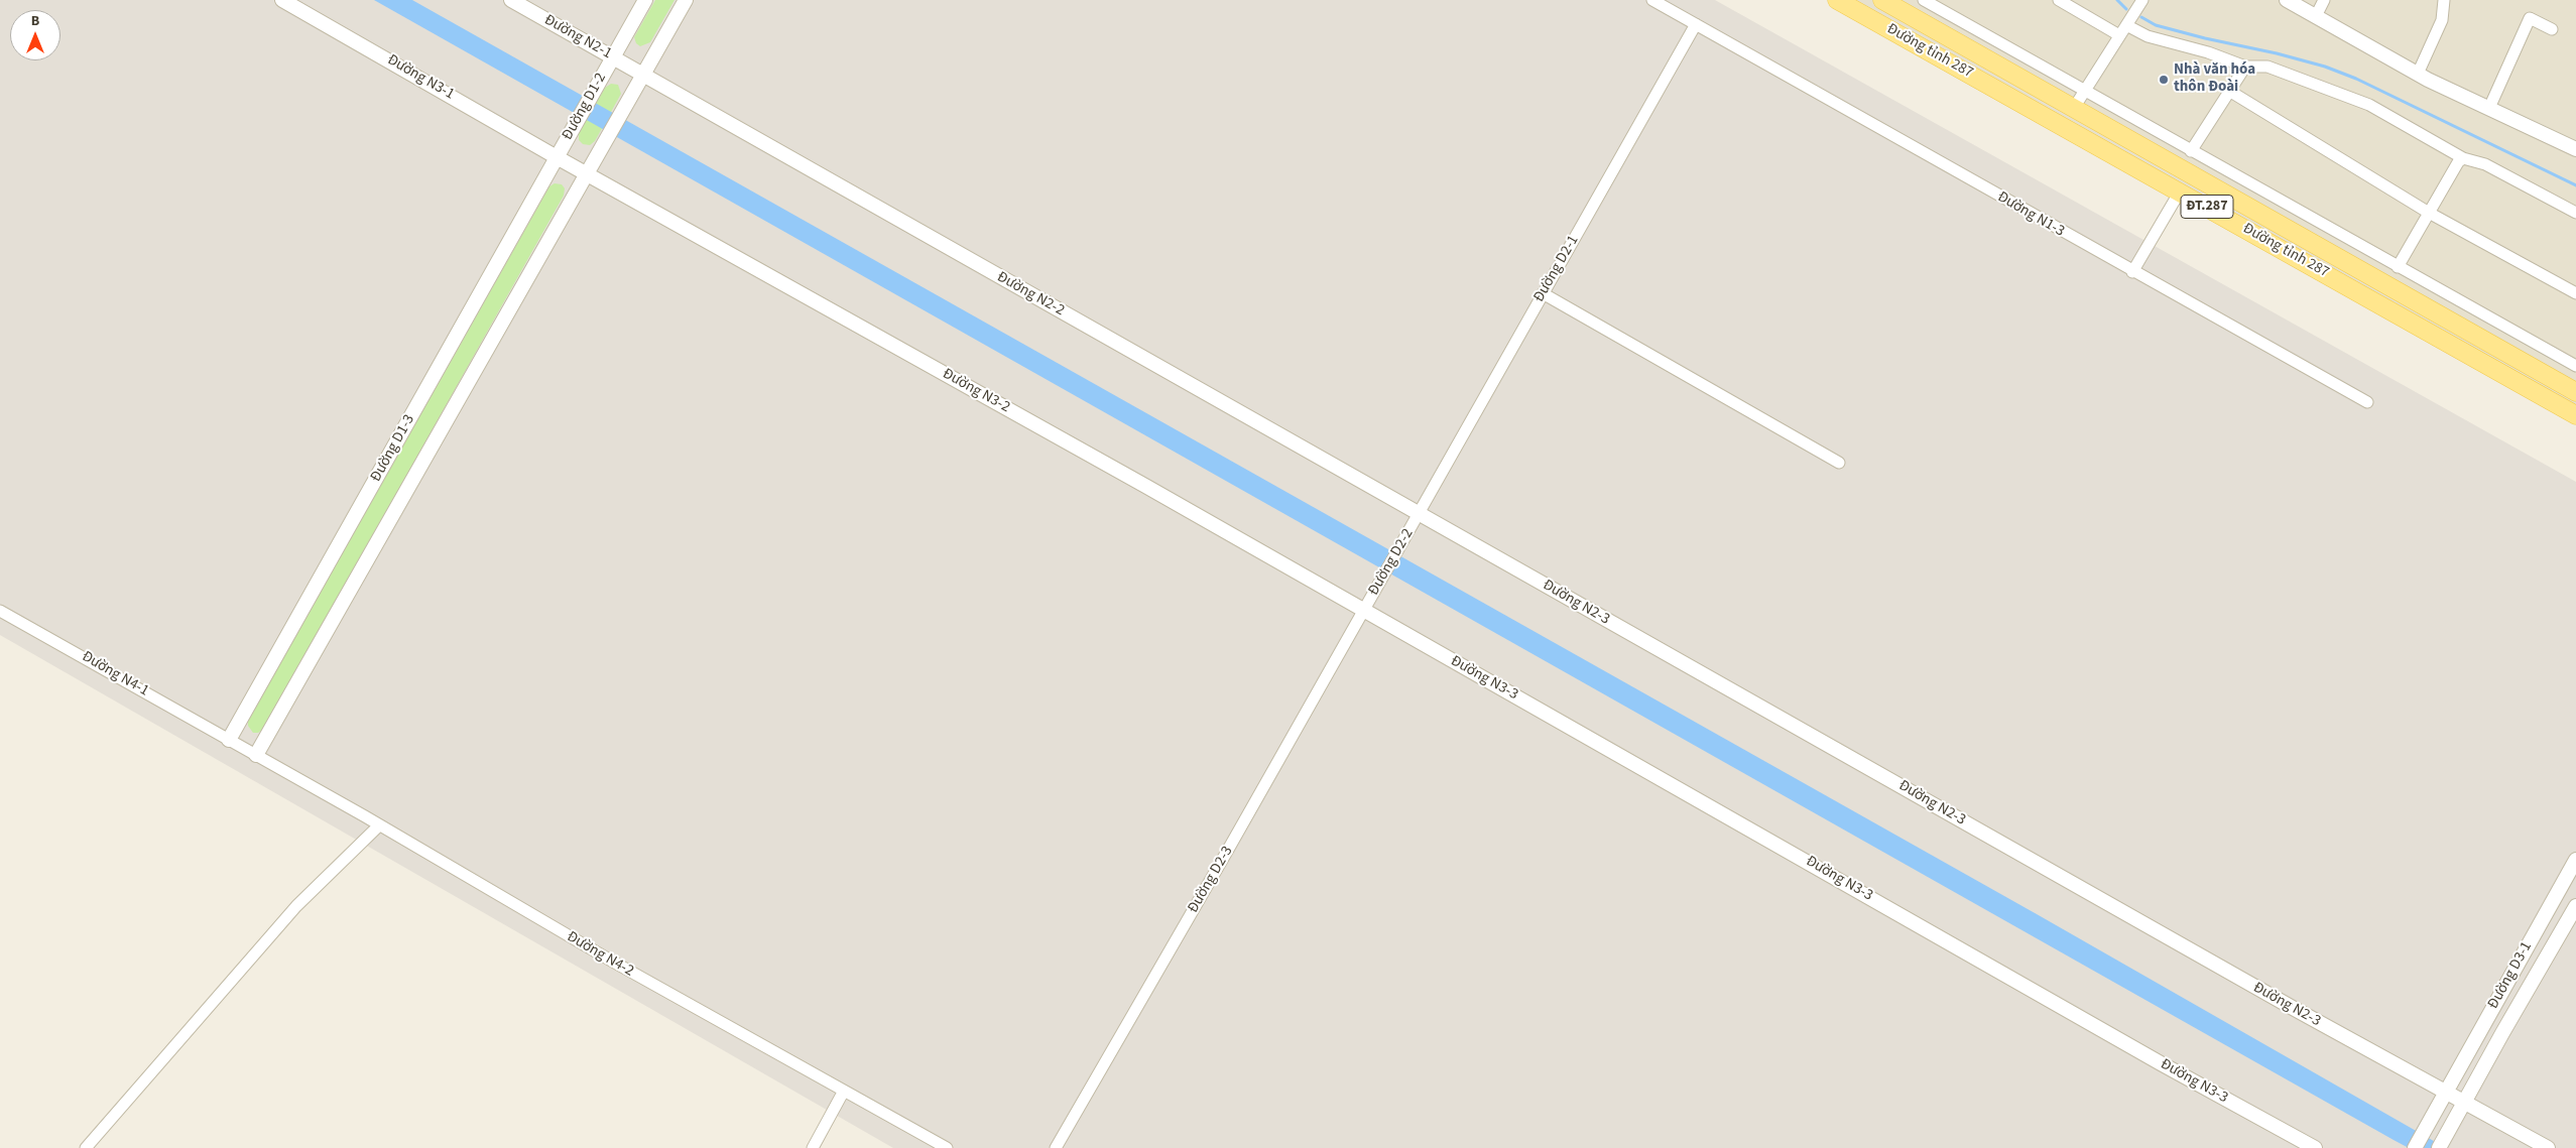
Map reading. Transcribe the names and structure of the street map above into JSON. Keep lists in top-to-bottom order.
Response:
{
  "streets": {
    "main road": ["Đường tỉnh 287", "ĐT.287"],
    "street": [
      "Đường N2-1",
      "Đường N3-1",
      "Đường D1-2",
      "Đường N1-3",
      "Đường D2-1",
      "Đường N2-2",
      "Đường N3-2",
      "Đường D1-3",
      "Đường D2-2",
      "Đường N2-3",
      "Đường N4-1",
      "Đường N3-3",
      "Đường D2-3",
      "Đường N4-2",
      "Đường D3-1"
    ]
  },
  "crossings": [
    ["Đường N2-1", "Đường D1-2"],
    ["Đường N2-1", "Đường N2-2"],
    ["Đường N3-1", "Đường D1-2"],
    ["Đường N3-1", "Đường N3-2"],
    ["Đường N3-1", "Đường D1-3"],
    ["Đường D1-2", "Đường D1-3"],
    ["Đường N1-3", "Đường D2-1"],
    ["Đường D2-1", "Đường N2-2"],
    ["Đường D2-1", "Đường D2-2"],
    ["Đường D2-1", "Đường N2-3"],
    ["Đường N2-2", "Đường D2-2"],
    ["Đường N2-2", "Đường N2-3"],
    ["Đường N3-2", "Đường D1-3"],
    ["Đường N3-2", "Đường D2-2"],
    ["Đường N3-2", "Đường N3-3"],
    ["Đường N3-2", "Đường D2-3"],
    ["Đường D1-3", "Đường N4-1"],
    ["Đường D1-3", "Đường N4-2"],
    ["Đường D2-2", "Đường N2-3"],
    ["Đường D2-2", "Đường N3-3"],
    ["Đường D2-2", "Đường D2-3"],
    ["Đường N2-3", "Đường D3-1"],
    ["Đường N4-1", "Đường N4-2"],
    ["Đường N3-3", "Đường D2-3"]
  ],
  "places": ["Nhà văn hóa thôn Đoài"],
  "north": "top"
}
